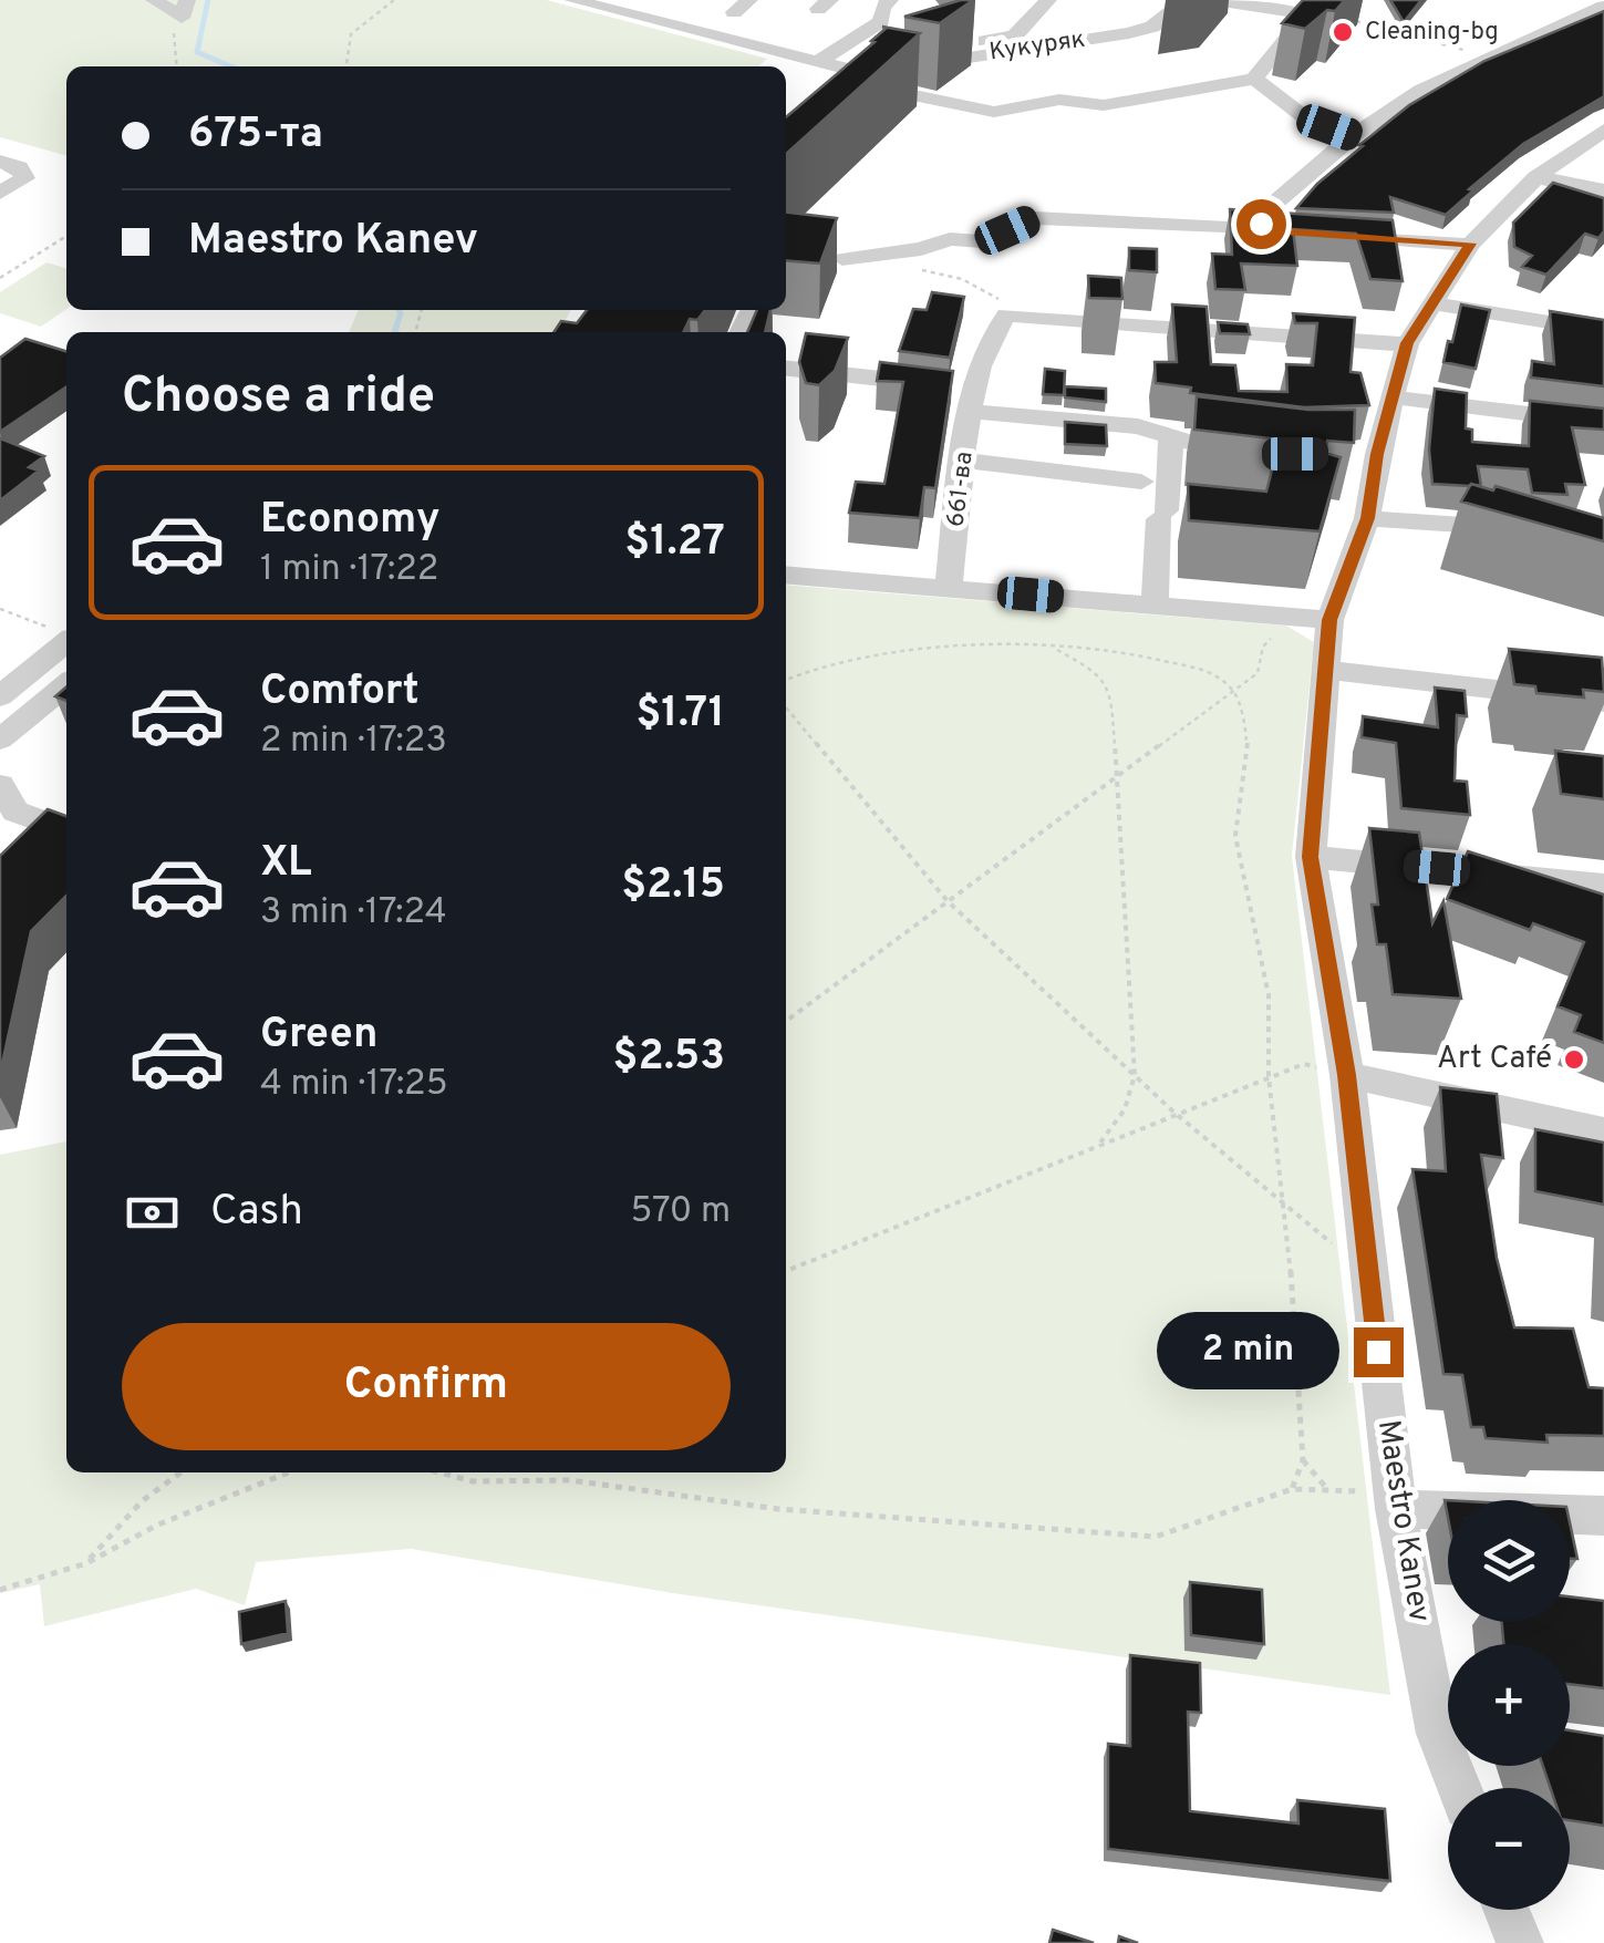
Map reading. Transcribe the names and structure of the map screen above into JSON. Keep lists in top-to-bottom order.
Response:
{
  "streets": {
    "street": ["Кукуряк", "661-ва", "Maestro Kanev"]
  },
  "places": ["Cleaning-bg", "Art Café"],
  "page": {
    "banner": ["675-та", "Maestro Kanev"],
    "heading": "Choose a ride",
    "list": [
      {
        "name": "Economy",
        "note": "1 min · 17:22",
        "value": "$1.27"
      },
      {
        "name": "Comfort",
        "note": "2 min · 17:23",
        "value": "$1.71"
      },
      {
        "name": "XL",
        "note": "3 min · 17:24",
        "value": "$2.15"
      },
      {
        "name": "Green",
        "note": "4 min · 17:25",
        "value": "$2.53"
      }
    ],
    "pay": ["Cash", "570 m"],
    "buttons": "Confirm",
    "bubble": "2 min",
    "map_buttons": ["+", "−"]
  }
}
